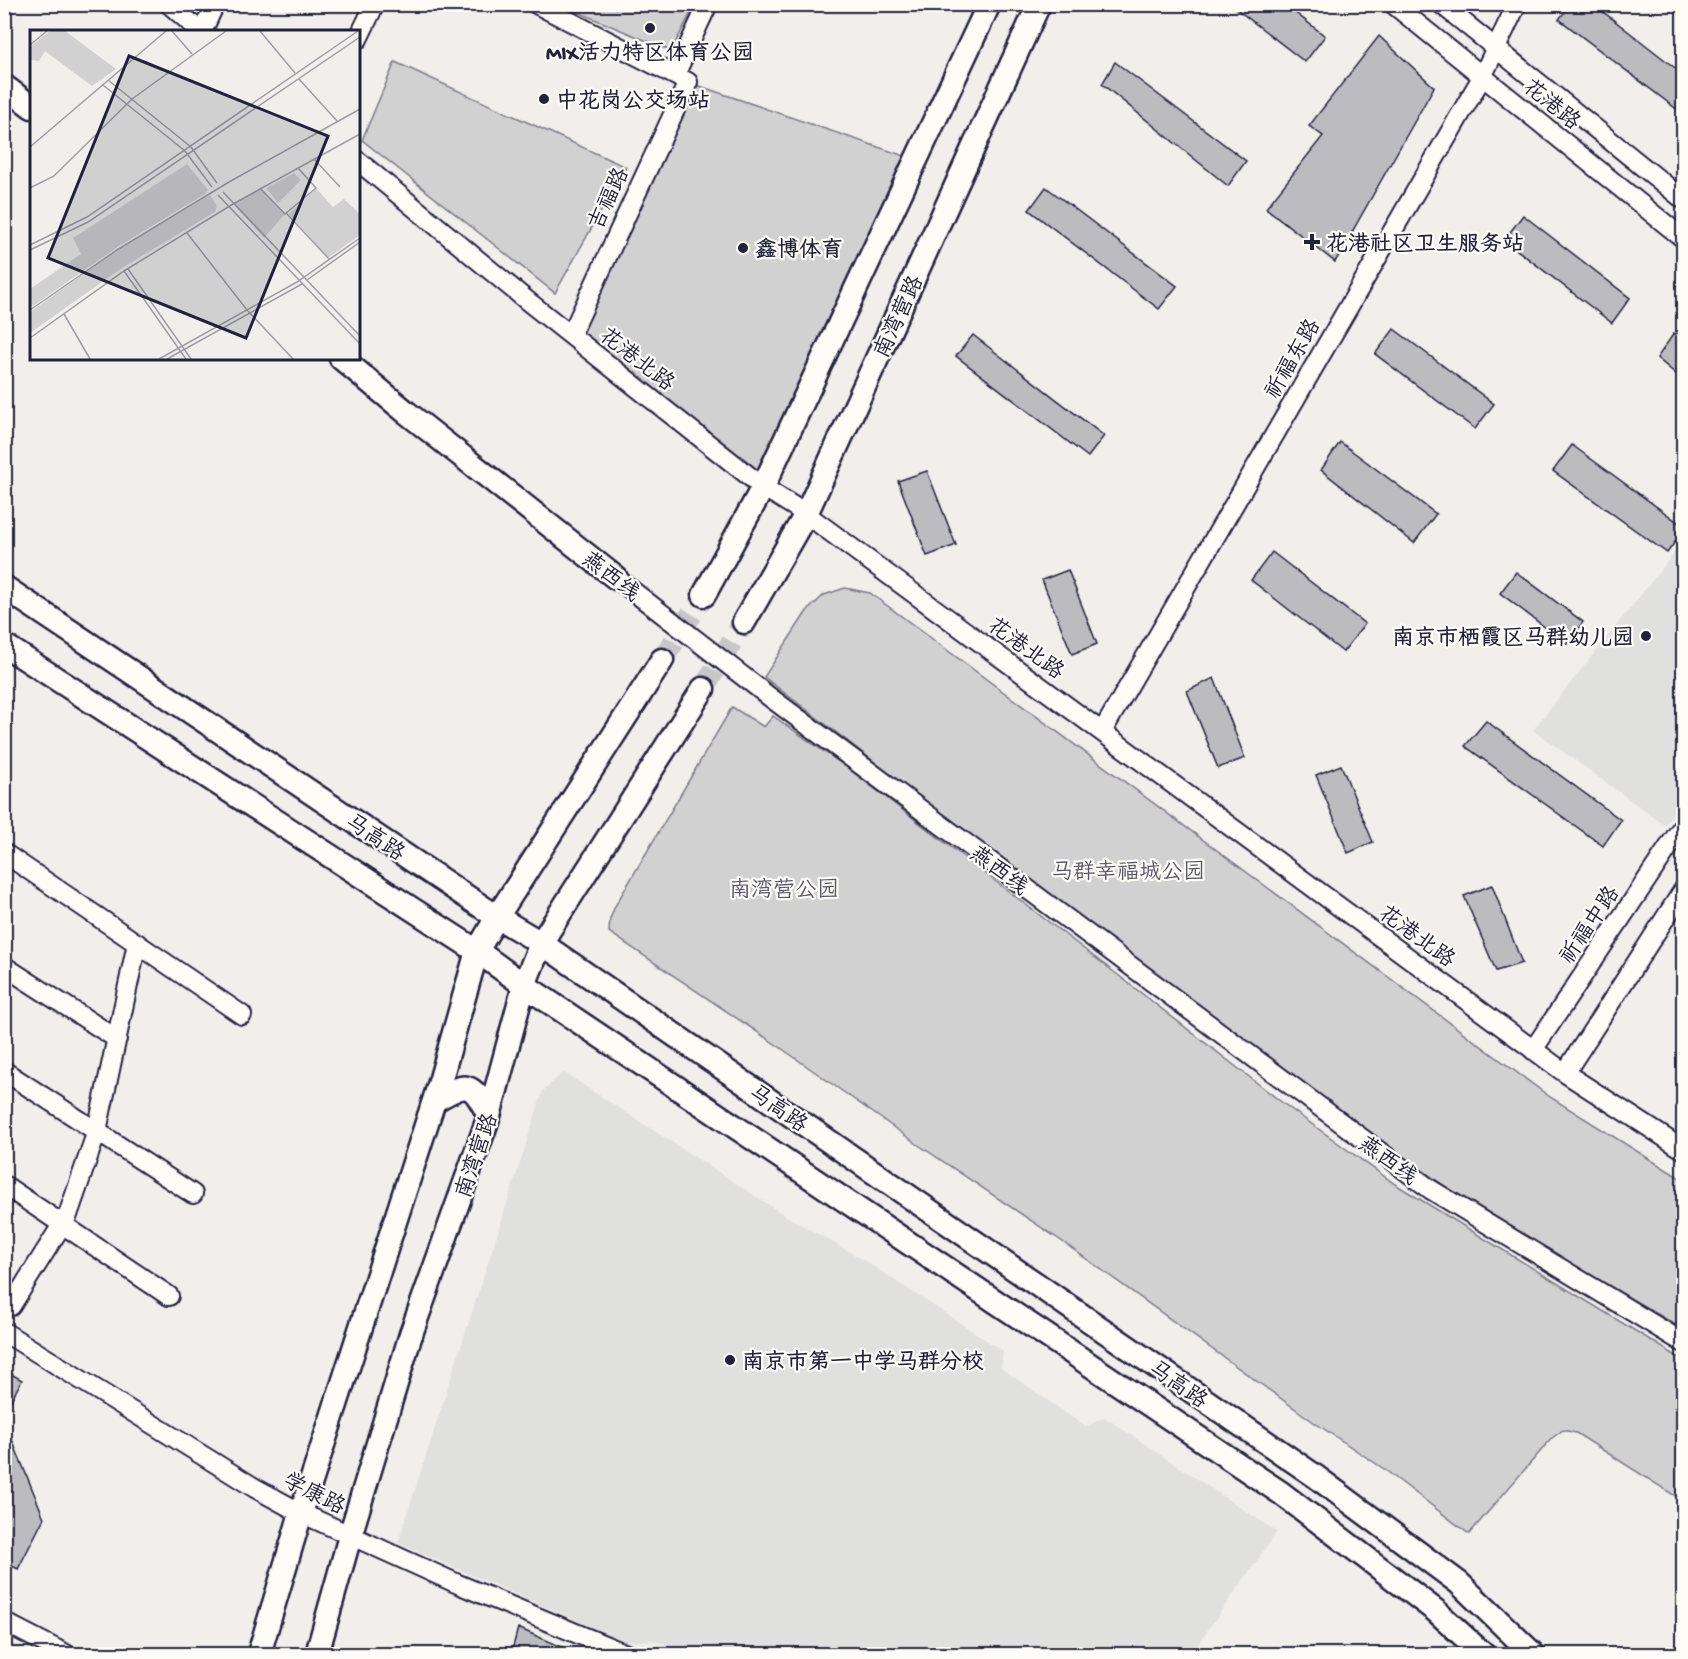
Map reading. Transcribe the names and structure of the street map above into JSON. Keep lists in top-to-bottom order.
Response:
{
  "streets": {
    "main road": ["南湾营路", "燕西线", "马高路"],
    "street": [
      "花港路",
      "吉福路",
      "花港北路",
      "祈福东路",
      "祈福中路",
      "学康路"
    ]
  },
  "crossings": [
    ["花港路", "祈福东路"],
    ["吉福路", "花港北路"],
    ["南湾营路", "花港北路"],
    ["南湾营路", "马高路"],
    ["南湾营路", "学康路"],
    ["花港北路", "祈福东路"],
    ["花港北路", "祈福中路"]
  ],
  "parks": ["马群幸福城公园", "南湾营公园"],
  "places": {
    "other": [
      "MIX活力特区体育公园",
      "中花岗公交场站",
      "鑫博体育",
      "南京市栖霞区马群幼儿园",
      "南京市第一中学马群分校"
    ],
    "health": ["花港社区卫生服务站"]
  }
}
